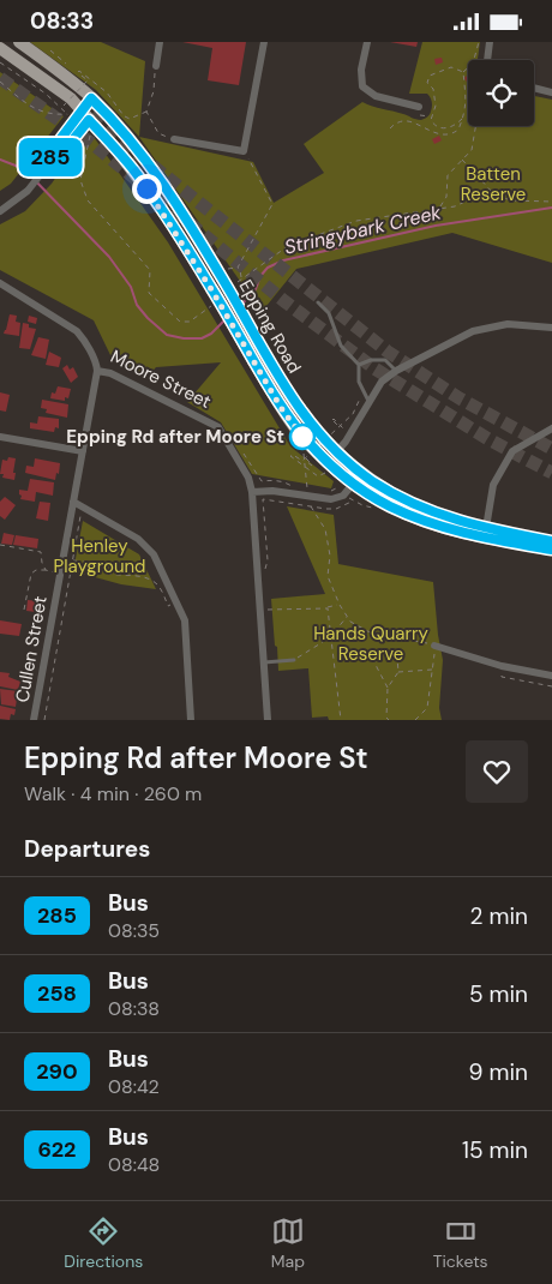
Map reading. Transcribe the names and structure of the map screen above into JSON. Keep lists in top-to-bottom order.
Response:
{
  "streets": {
    "main road": ["Epping Road"],
    "street": ["Moore Street", "Cullen Street"]
  },
  "crossings": [
    ["Moore Street", "Cullen Street"]
  ],
  "water": ["Stringybark Creek"],
  "parks": ["Batten Reserve", "Henley Playground", "Hands Quarry Reserve"],
  "places": ["Epping Rd after Moore St"],
  "lines": ["bus line 285"],
  "page": {
    "status": "08:33",
    "on_map": "285",
    "heading": [
      ["Epping Rd after Moore St", "Walk · 4 min · 260 m"],
      "Departures"
    ],
    "list": [
      {
        "mark": "285",
        "name": "Bus",
        "note": "08:35",
        "value": "2 min"
      },
      {
        "mark": "258",
        "name": "Bus",
        "note": "08:38",
        "value": "5 min"
      },
      {
        "mark": "290",
        "name": "Bus",
        "note": "08:42",
        "value": "9 min"
      },
      {
        "mark": "622",
        "name": "Bus",
        "note": "08:48",
        "value": "15 min"
      }
    ],
    "tabs": ["Directions", "Map", "Tickets"]
  }
}
